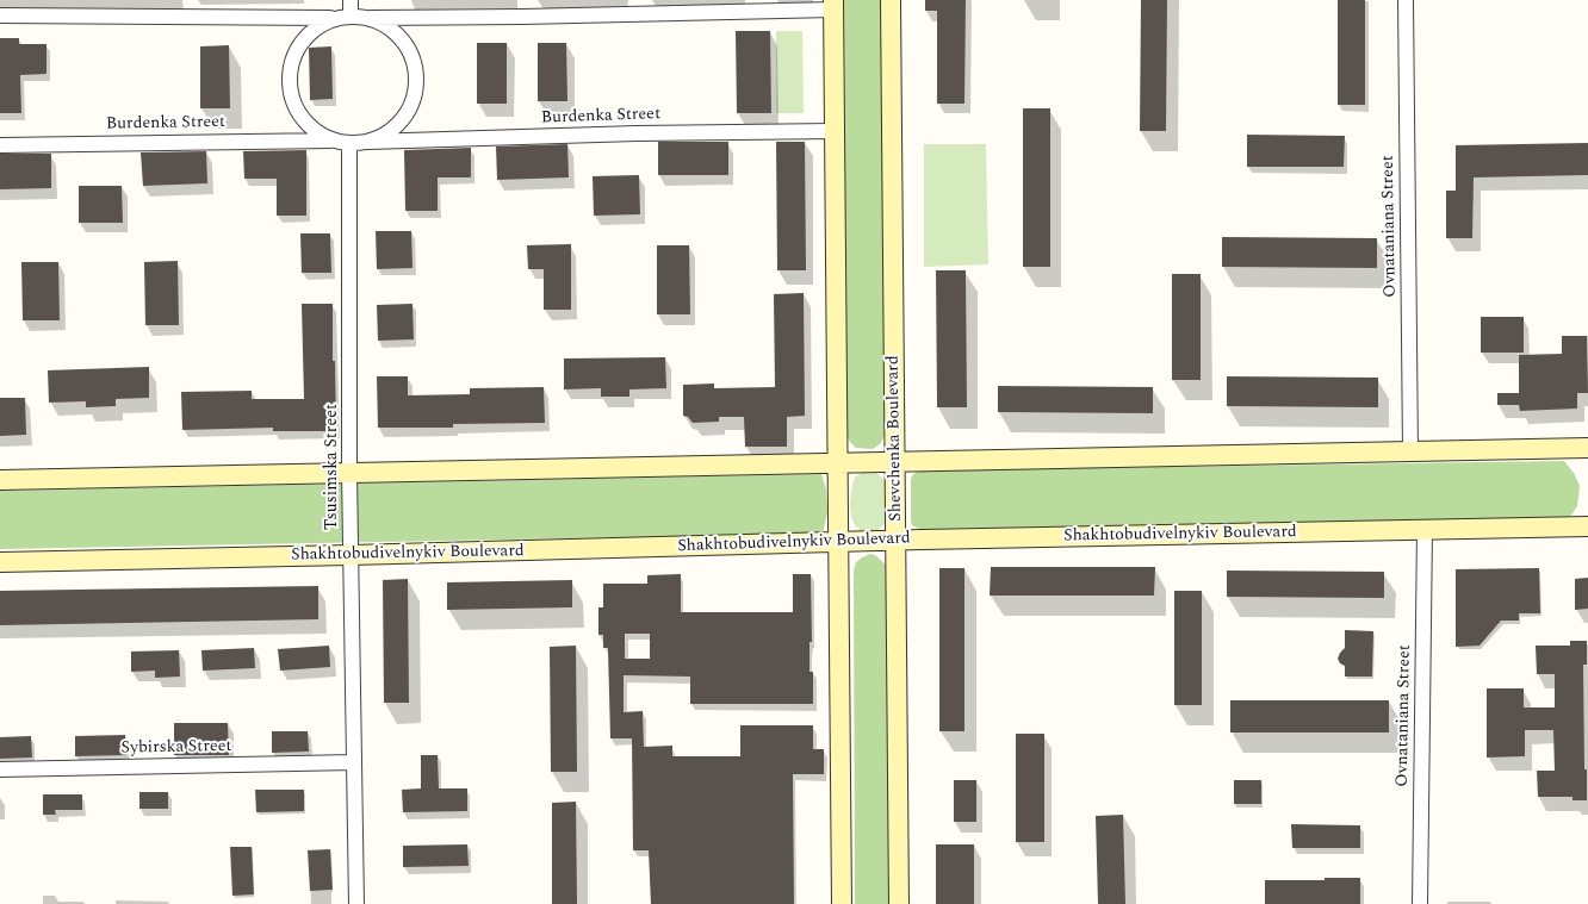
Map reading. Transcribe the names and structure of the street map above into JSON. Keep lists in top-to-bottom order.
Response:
{
  "streets": {
    "main road": ["Shevchenka Boulevard", "Shakhtobudivelnykiv Boulevard"],
    "street": [
      "Burdenka Street",
      "Ovnataniana Street",
      "Tsusimska Street",
      "Sybirska Street"
    ]
  },
  "crossings": [
    ["Burdenka Street", "Tsusimska Street"],
    ["Ovnataniana Street", "Shakhtobudivelnykiv Boulevard"],
    ["Shevchenka Boulevard", "Shakhtobudivelnykiv Boulevard"],
    ["Tsusimska Street", "Shakhtobudivelnykiv Boulevard"],
    ["Tsusimska Street", "Sybirska Street"]
  ]
}
